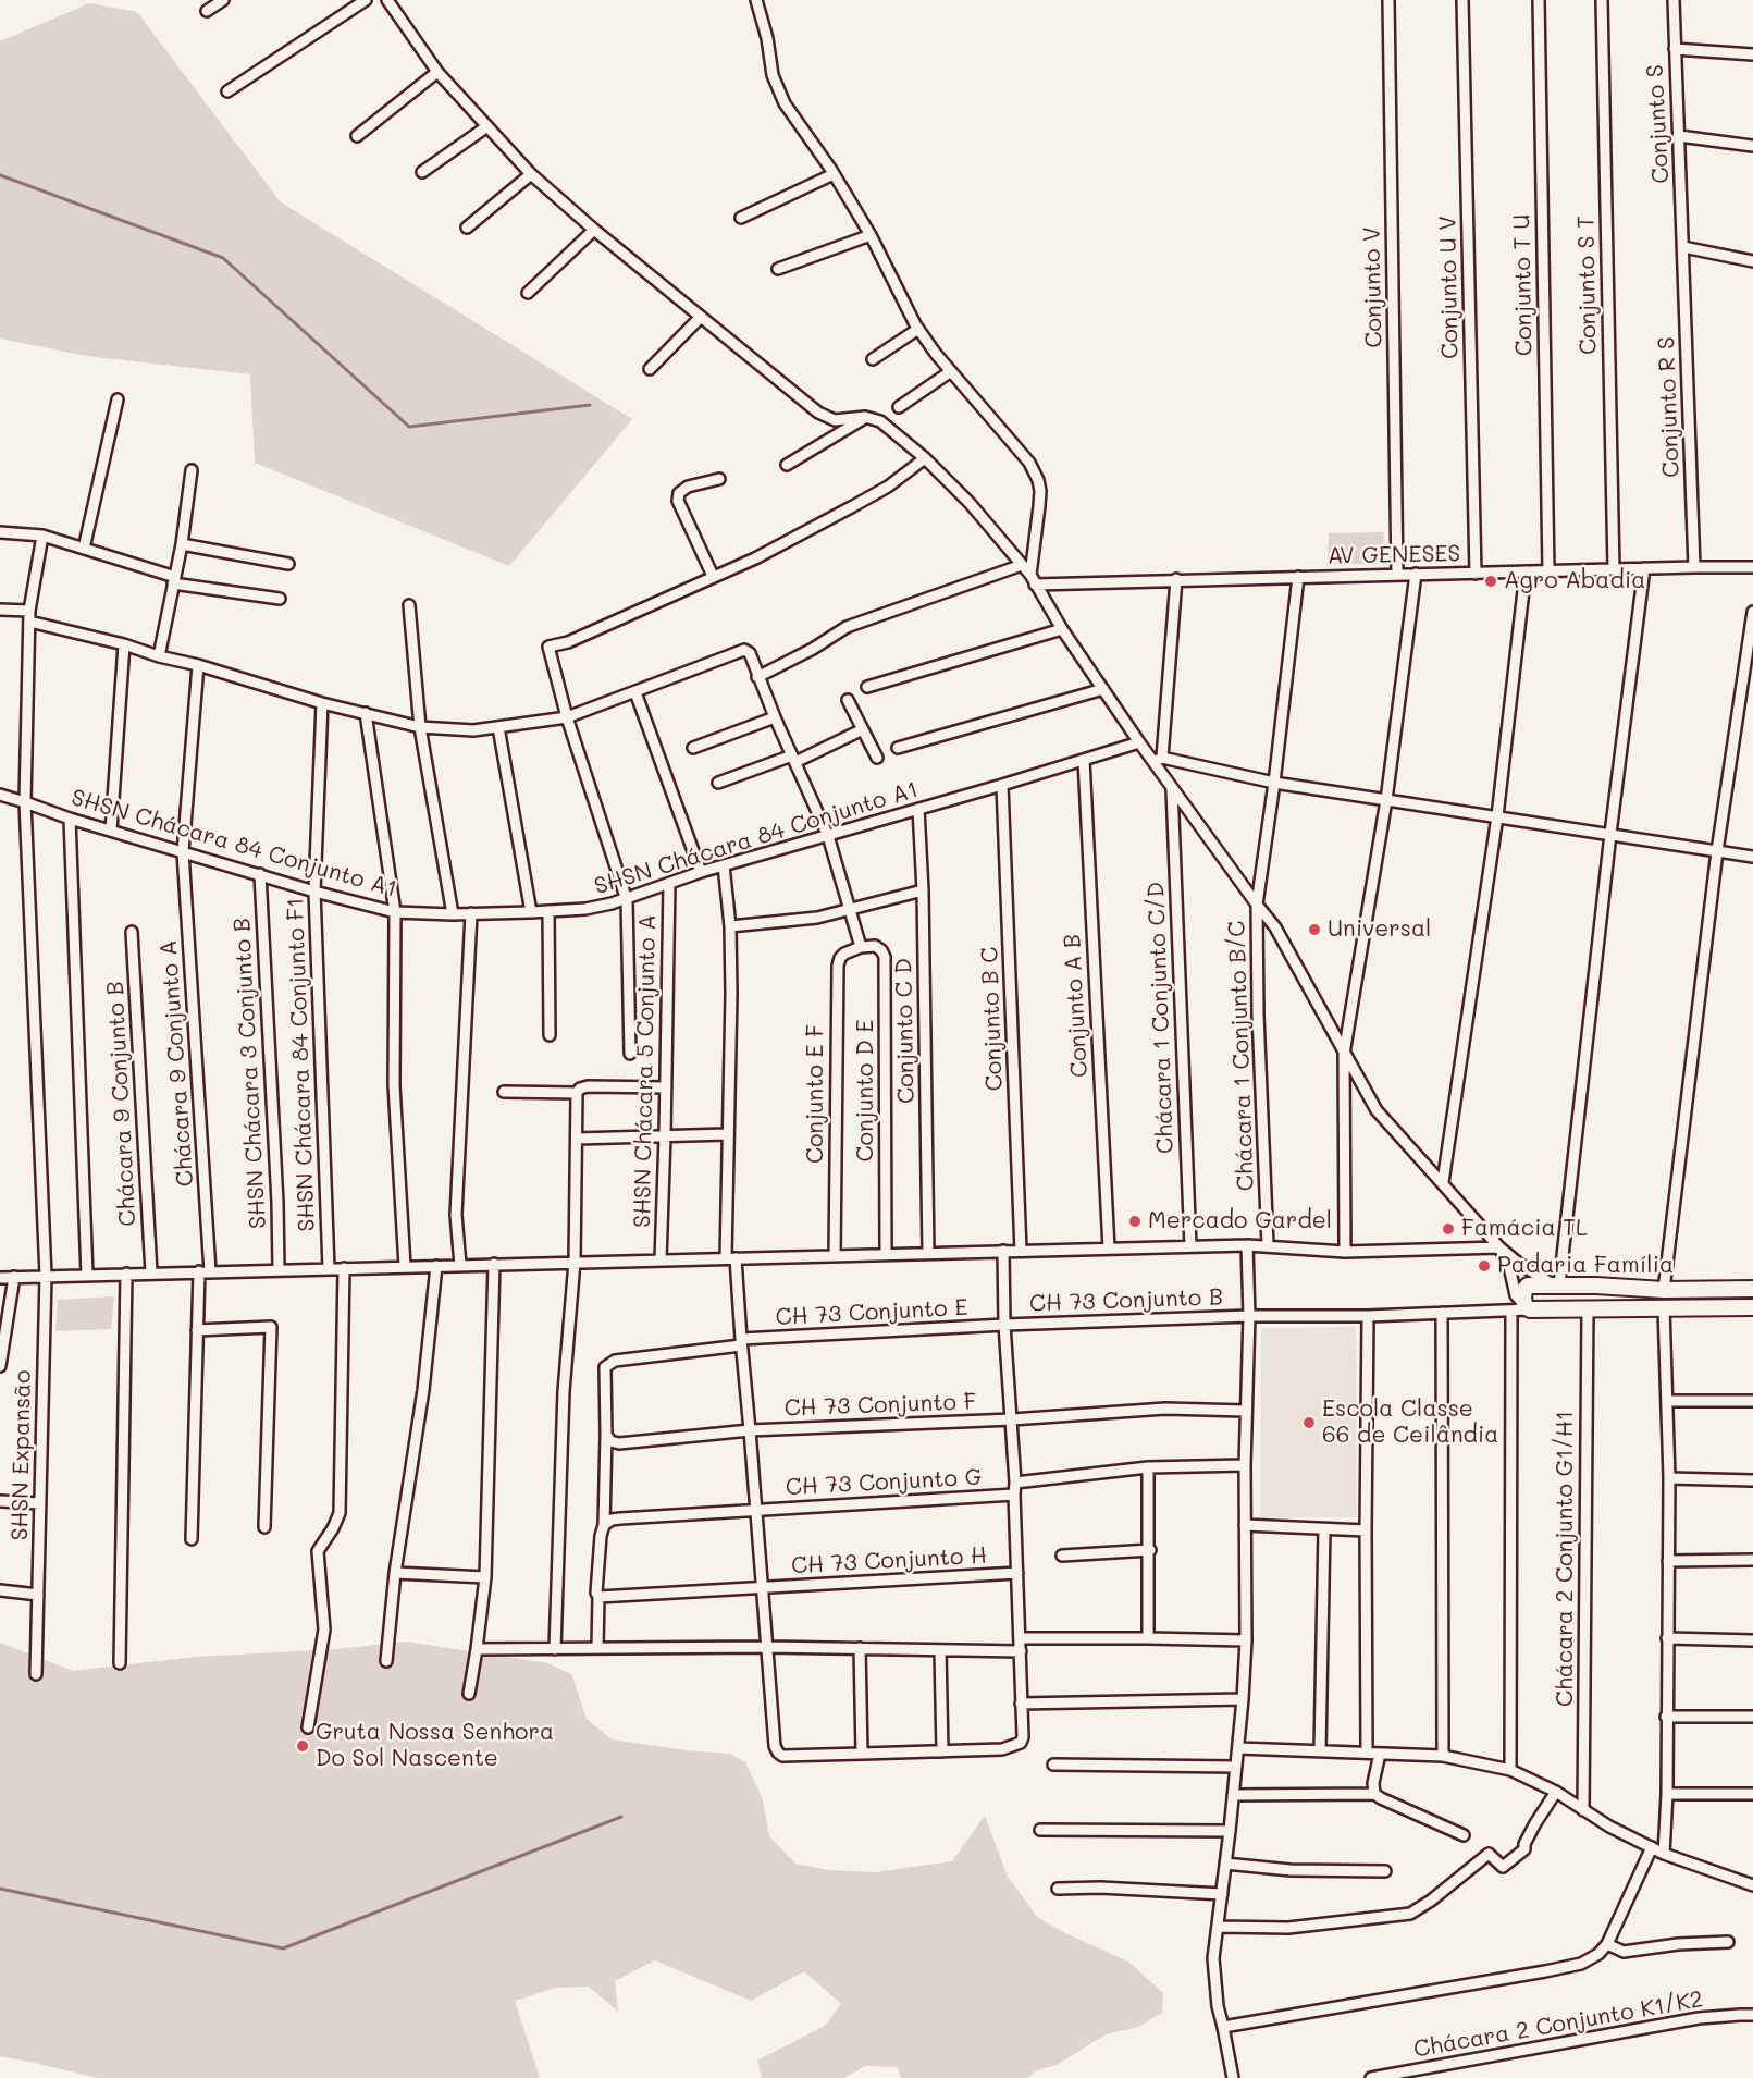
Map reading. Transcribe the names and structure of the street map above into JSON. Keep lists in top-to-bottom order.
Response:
{
  "streets": {
    "street": [
      "Conjunto S",
      "Conjunto T U",
      "Conjunto S T",
      "Conjunto V",
      "Conjunto U V",
      "Conjunto R S",
      "AV GENESES",
      "SHSN Chácara 84 Conjunto A1",
      "Conjunto A B",
      "Chácara 1 Conjunto C/D",
      "Conjunto B C",
      "Conjunto C D",
      "Chácara 1 Conjunto B/C",
      "Chácara 9 Conjunto A",
      "SHSN Chácara 84 Conjunto F1",
      "SHSN Chácara 5 Conjunto A",
      "SHSN Chácara 3 Conjunto B",
      "Conjunto D E",
      "Conjunto E F",
      "Chácara 9 Conjunto B",
      "CH 73 Conjunto B",
      "CH 73 Conjunto E",
      "CH 73 Conjunto F",
      "SHSN Expansão",
      "CH 73 Conjunto G",
      "Chácara 2 Conjunto G1/H1",
      "CH 73 Conjunto H",
      "Chácara 2 Conjunto K1/K2"
    ]
  },
  "crossings": [
    ["Conjunto S", "Conjunto R S"],
    ["Conjunto T U", "AV GENESES"],
    ["Conjunto S T", "AV GENESES"],
    ["Conjunto V", "AV GENESES"],
    ["Conjunto U V", "AV GENESES"],
    ["Conjunto R S", "AV GENESES"],
    ["AV GENESES", "Chácara 1 Conjunto B/C"],
    ["SHSN Chácara 84 Conjunto A1", "Conjunto A B"],
    ["SHSN Chácara 84 Conjunto A1", "Conjunto B C"],
    ["SHSN Chácara 84 Conjunto A1", "Conjunto C D"],
    ["SHSN Chácara 84 Conjunto A1", "Chácara 9 Conjunto A"],
    ["SHSN Chácara 84 Conjunto A1", "SHSN Chácara 84 Conjunto F1"],
    ["SHSN Chácara 84 Conjunto A1", "SHSN Chácara 5 Conjunto A"],
    ["SHSN Chácara 84 Conjunto A1", "SHSN Chácara 3 Conjunto B"],
    ["SHSN Chácara 84 Conjunto A1", "SHSN Expansão"],
    ["Conjunto D E", "Conjunto E F"],
    ["CH 73 Conjunto B", "CH 73 Conjunto E"],
    ["CH 73 Conjunto E", "CH 73 Conjunto F"]
  ],
  "places": [
    "Agro Abadia",
    "Universal",
    "Mercado Gardel",
    "Famácia TL",
    "Padaria Família",
    "Escola Classe 66 de Ceilândia",
    "Gruta Nossa Senhora Do Sol Nascente"
  ]
}
